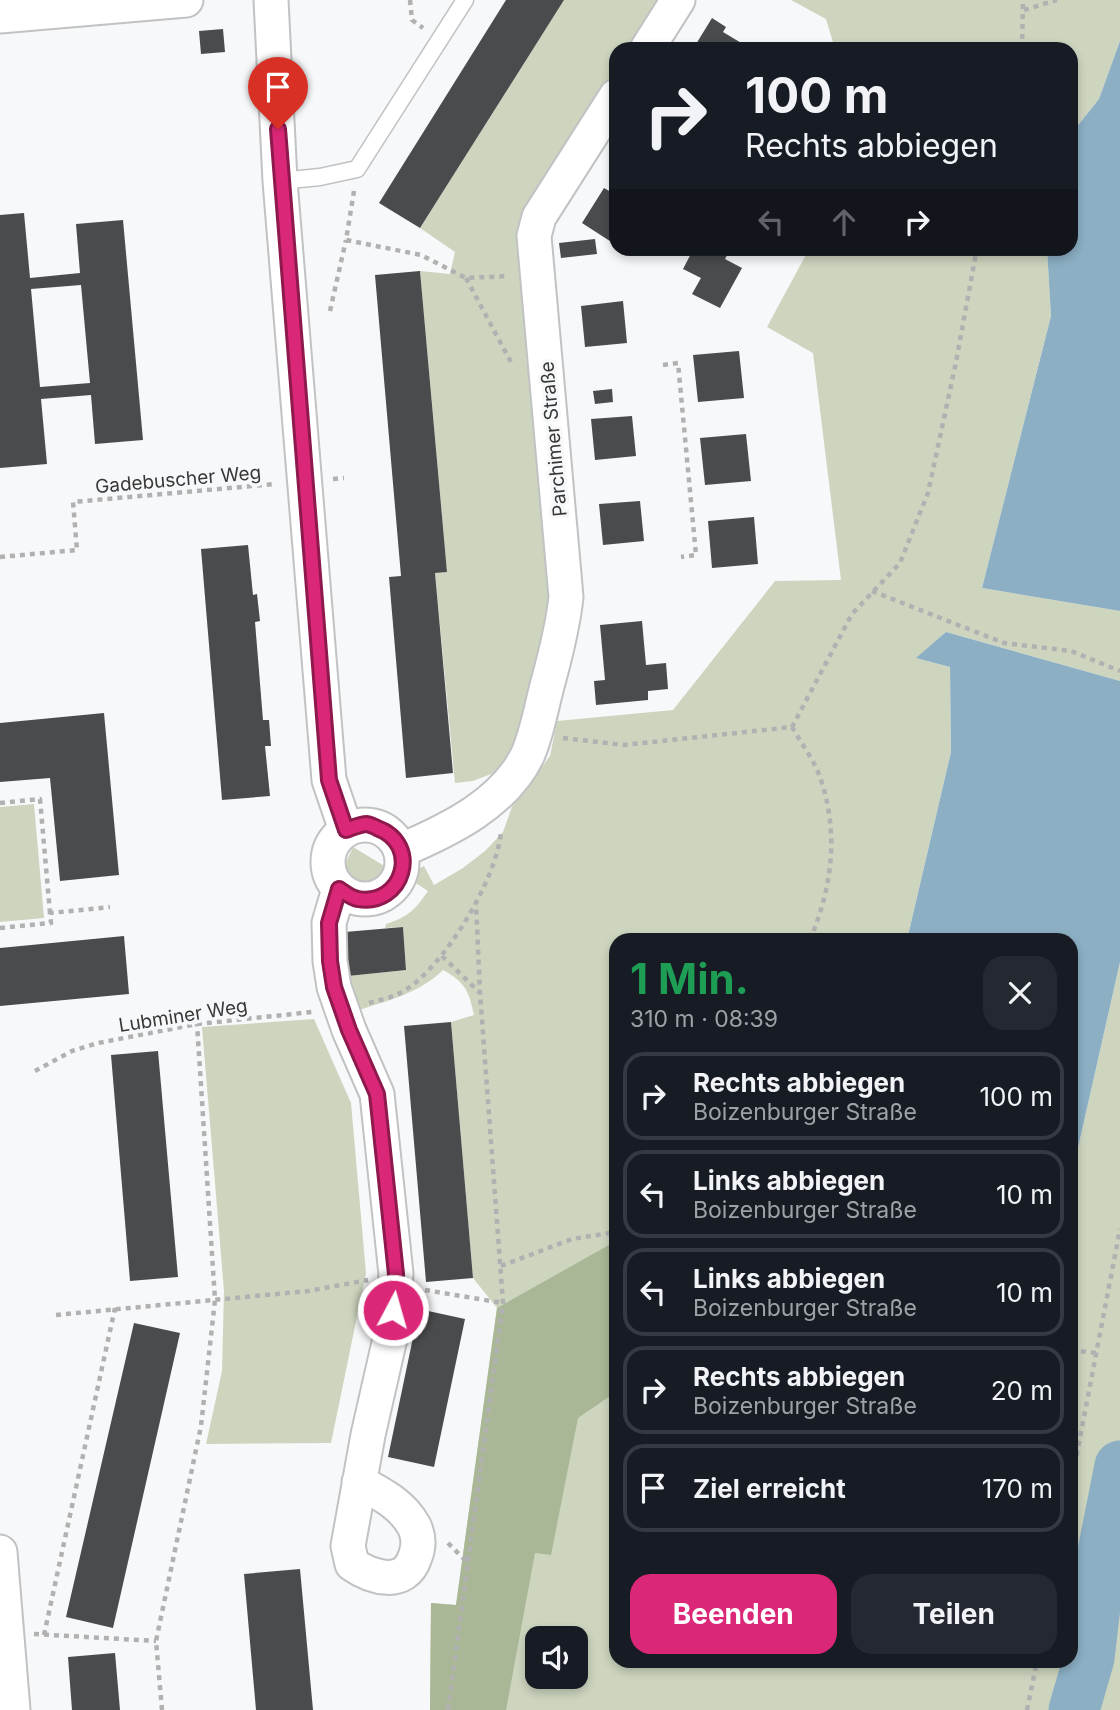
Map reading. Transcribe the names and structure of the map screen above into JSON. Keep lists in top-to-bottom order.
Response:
{
  "streets": {
    "street": ["Parchimer Straße"],
    "path": ["Gadebuscher Weg", "Lubminer Weg"]
  },
  "crossings": [
    ["Parchimer Straße", "Lubminer Weg"]
  ],
  "page": {
    "turn": ["100 m", "Rechts abbiegen"],
    "heading": ["1 Min.", "310 m · 08:39"],
    "list": [
      {
        "name": "Rechts abbiegen",
        "note": "Boizenburger Straße",
        "value": "100 m"
      },
      {
        "name": "Links abbiegen",
        "note": "Boizenburger Straße",
        "value": "10 m"
      },
      {
        "name": "Links abbiegen",
        "note": "Boizenburger Straße",
        "value": "10 m"
      },
      {
        "name": "Rechts abbiegen",
        "note": "Boizenburger Straße",
        "value": "20 m"
      },
      {
        "name": "Ziel erreicht",
        "value": "170 m"
      }
    ],
    "buttons": ["Beenden", "Teilen"]
  }
}
